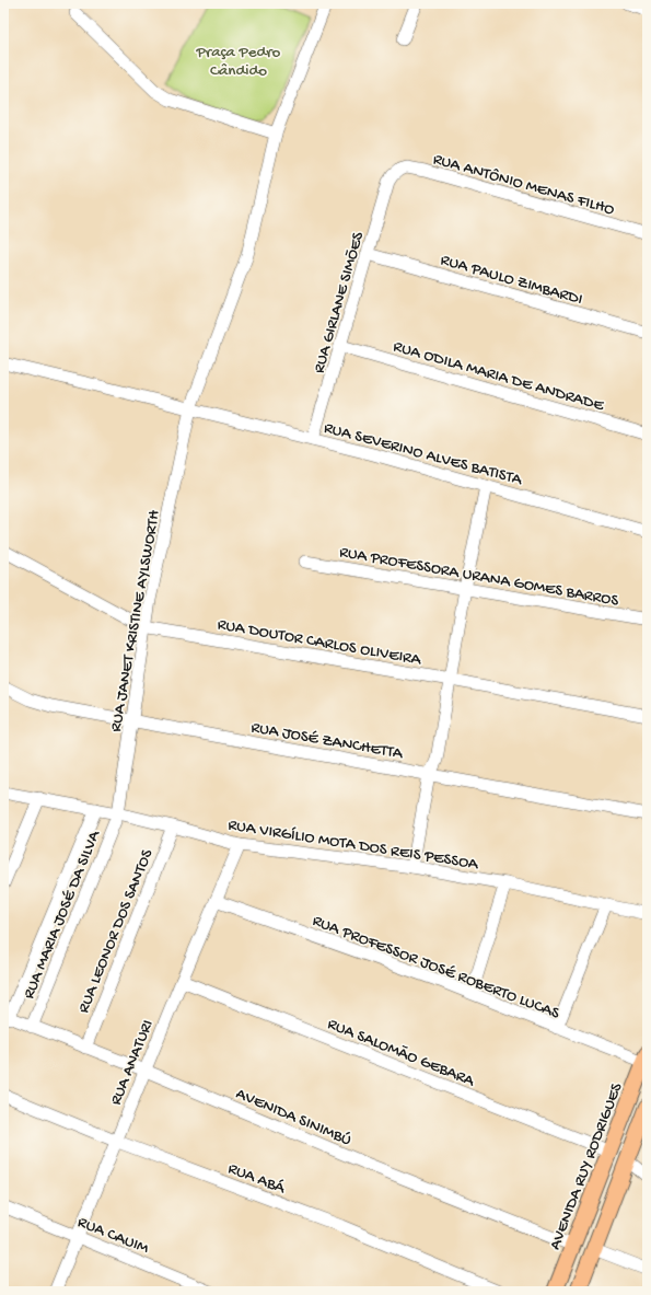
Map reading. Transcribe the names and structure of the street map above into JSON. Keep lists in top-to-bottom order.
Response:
{
  "streets": {
    "main road": ["AVENIDA RUY RODRIGUES"],
    "street": [
      "RUA ANTÔNIO MENAS FILHO",
      "RUA PAULO ZIMBARDI",
      "RUA GIRLANE SIMÕES",
      "RUA ODILA MARIA DE ANDRADE",
      "RUA SEVERINO ALVES BATISTA",
      "RUA PROFESSORA URANA GOMES BARROS",
      "RUA JANET KRISTINE AYLSWORTH",
      "RUA DOUTOR CARLOS OLIVEIRA",
      "RUA JOSÉ ZANCHETTA",
      "RUA VIRGÍLIO MOTA DOS REIS PESSOA",
      "RUA MARIA JOSÉ DA SILVA",
      "RUA LEONOR DOS SANTOS",
      "RUA PROFESSOR JOSÉ ROBERTO LUCAS",
      "RUA SALOMÃO GEBARA",
      "RUA ANATURI",
      "AVENIDA SINIMBÚ",
      "RUA ABÁ",
      "RUA CAUIM"
    ]
  },
  "crossings": [
    ["RUA ANTÔNIO MENAS FILHO", "RUA GIRLANE SIMÕES"],
    ["RUA PAULO ZIMBARDI", "RUA GIRLANE SIMÕES"],
    ["RUA GIRLANE SIMÕES", "RUA ODILA MARIA DE ANDRADE"],
    ["RUA GIRLANE SIMÕES", "RUA SEVERINO ALVES BATISTA"],
    ["RUA SEVERINO ALVES BATISTA", "RUA JANET KRISTINE AYLSWORTH"],
    ["RUA JANET KRISTINE AYLSWORTH", "RUA DOUTOR CARLOS OLIVEIRA"],
    ["RUA JANET KRISTINE AYLSWORTH", "RUA JOSÉ ZANCHETTA"],
    ["RUA JANET KRISTINE AYLSWORTH", "RUA VIRGÍLIO MOTA DOS REIS PESSOA"],
    ["RUA JANET KRISTINE AYLSWORTH", "RUA MARIA JOSÉ DA SILVA"],
    ["RUA VIRGÍLIO MOTA DOS REIS PESSOA", "RUA MARIA JOSÉ DA SILVA"],
    ["RUA VIRGÍLIO MOTA DOS REIS PESSOA", "RUA LEONOR DOS SANTOS"],
    ["RUA VIRGÍLIO MOTA DOS REIS PESSOA", "RUA ANATURI"],
    ["RUA MARIA JOSÉ DA SILVA", "AVENIDA SINIMBÚ"],
    ["RUA LEONOR DOS SANTOS", "AVENIDA SINIMBÚ"],
    ["RUA PROFESSOR JOSÉ ROBERTO LUCAS", "RUA ANATURI"],
    ["RUA PROFESSOR JOSÉ ROBERTO LUCAS", "AVENIDA RUY RODRIGUES"],
    ["RUA SALOMÃO GEBARA", "RUA ANATURI"],
    ["RUA SALOMÃO GEBARA", "AVENIDA RUY RODRIGUES"],
    ["RUA ANATURI", "AVENIDA SINIMBÚ"],
    ["RUA ANATURI", "RUA ABÁ"],
    ["RUA ANATURI", "RUA CAUIM"],
    ["AVENIDA SINIMBÚ", "AVENIDA RUY RODRIGUES"]
  ],
  "parks": ["Praça Pedro Cândido"]
}
